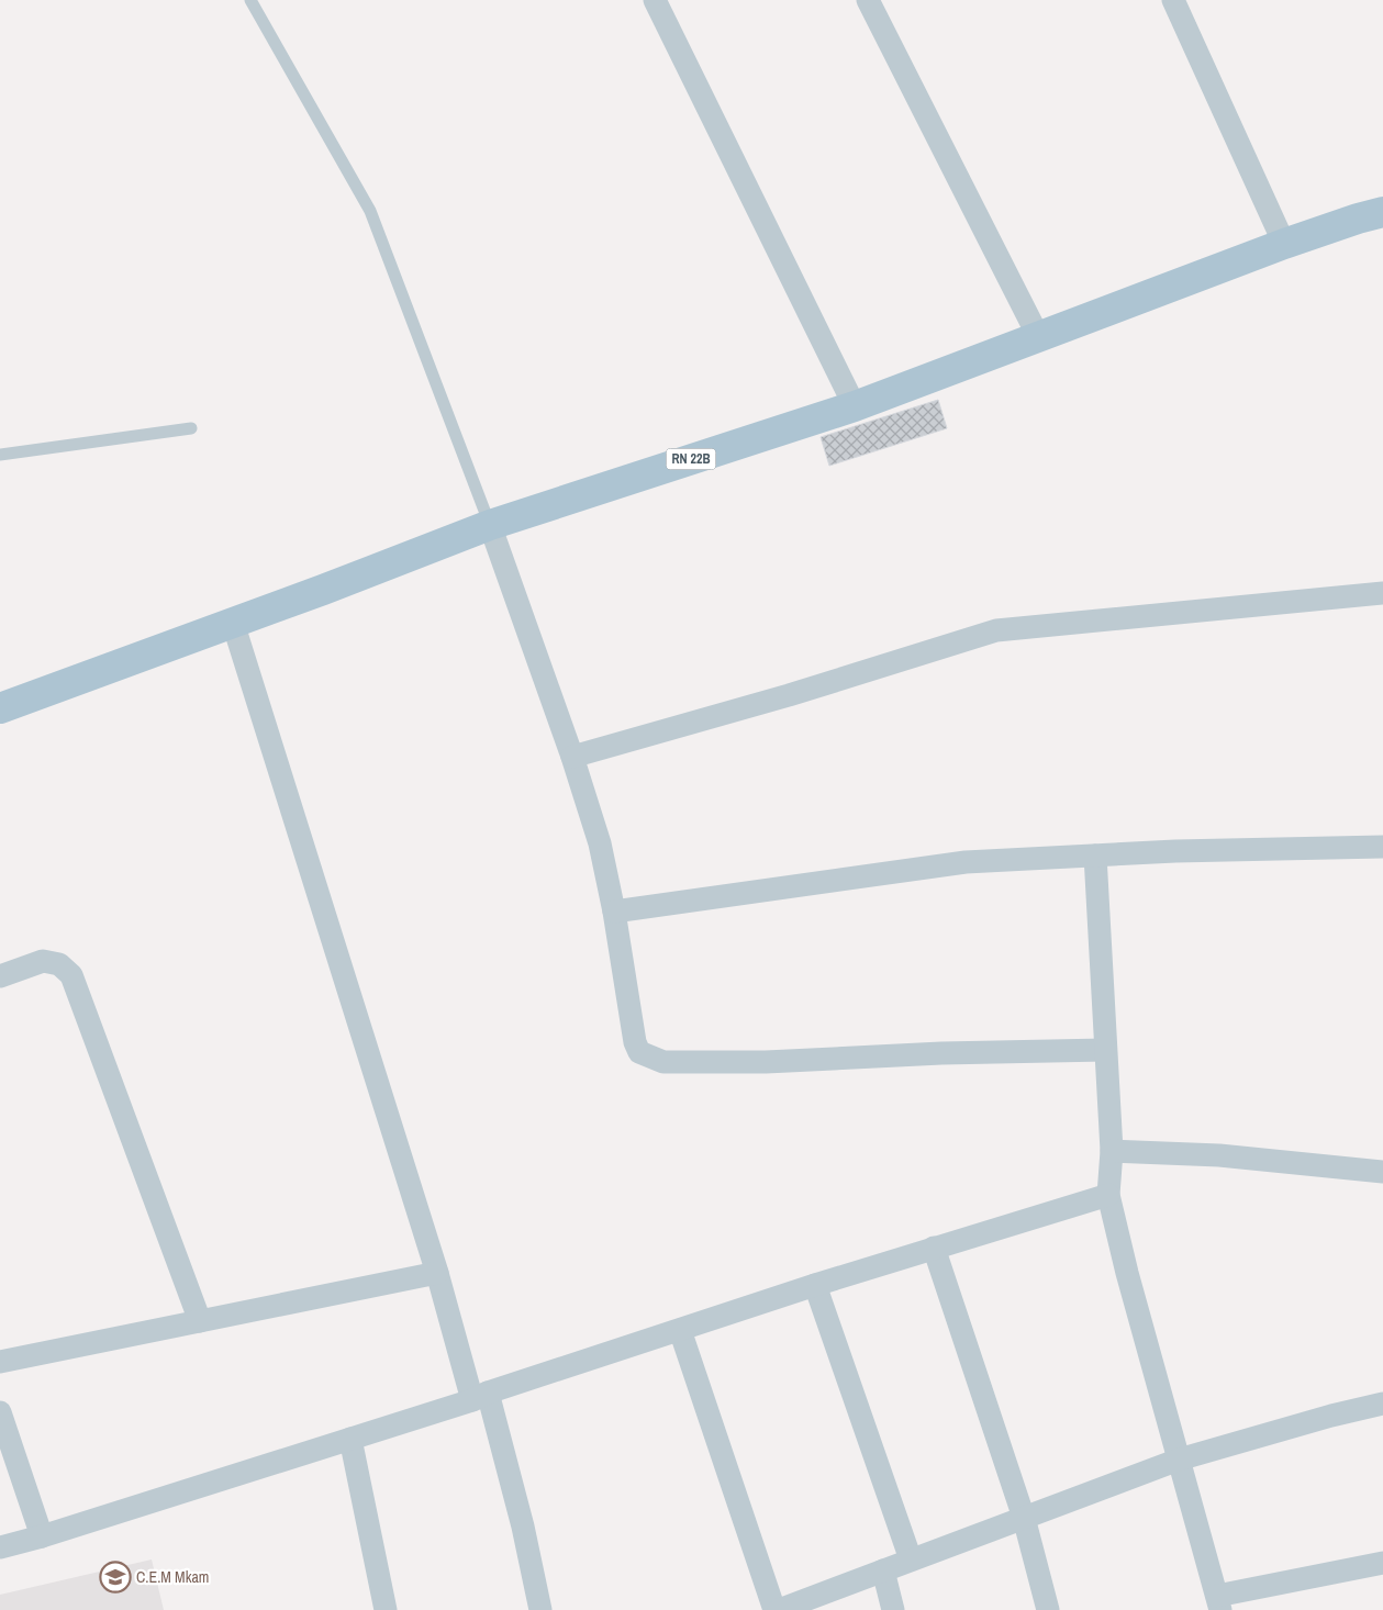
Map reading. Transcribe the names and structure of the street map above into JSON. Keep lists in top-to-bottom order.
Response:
{
  "streets": {
    "main road": ["RN 22B"]
  },
  "places": {
    "school or university": ["C.E.M Mkam"]
  }
}
